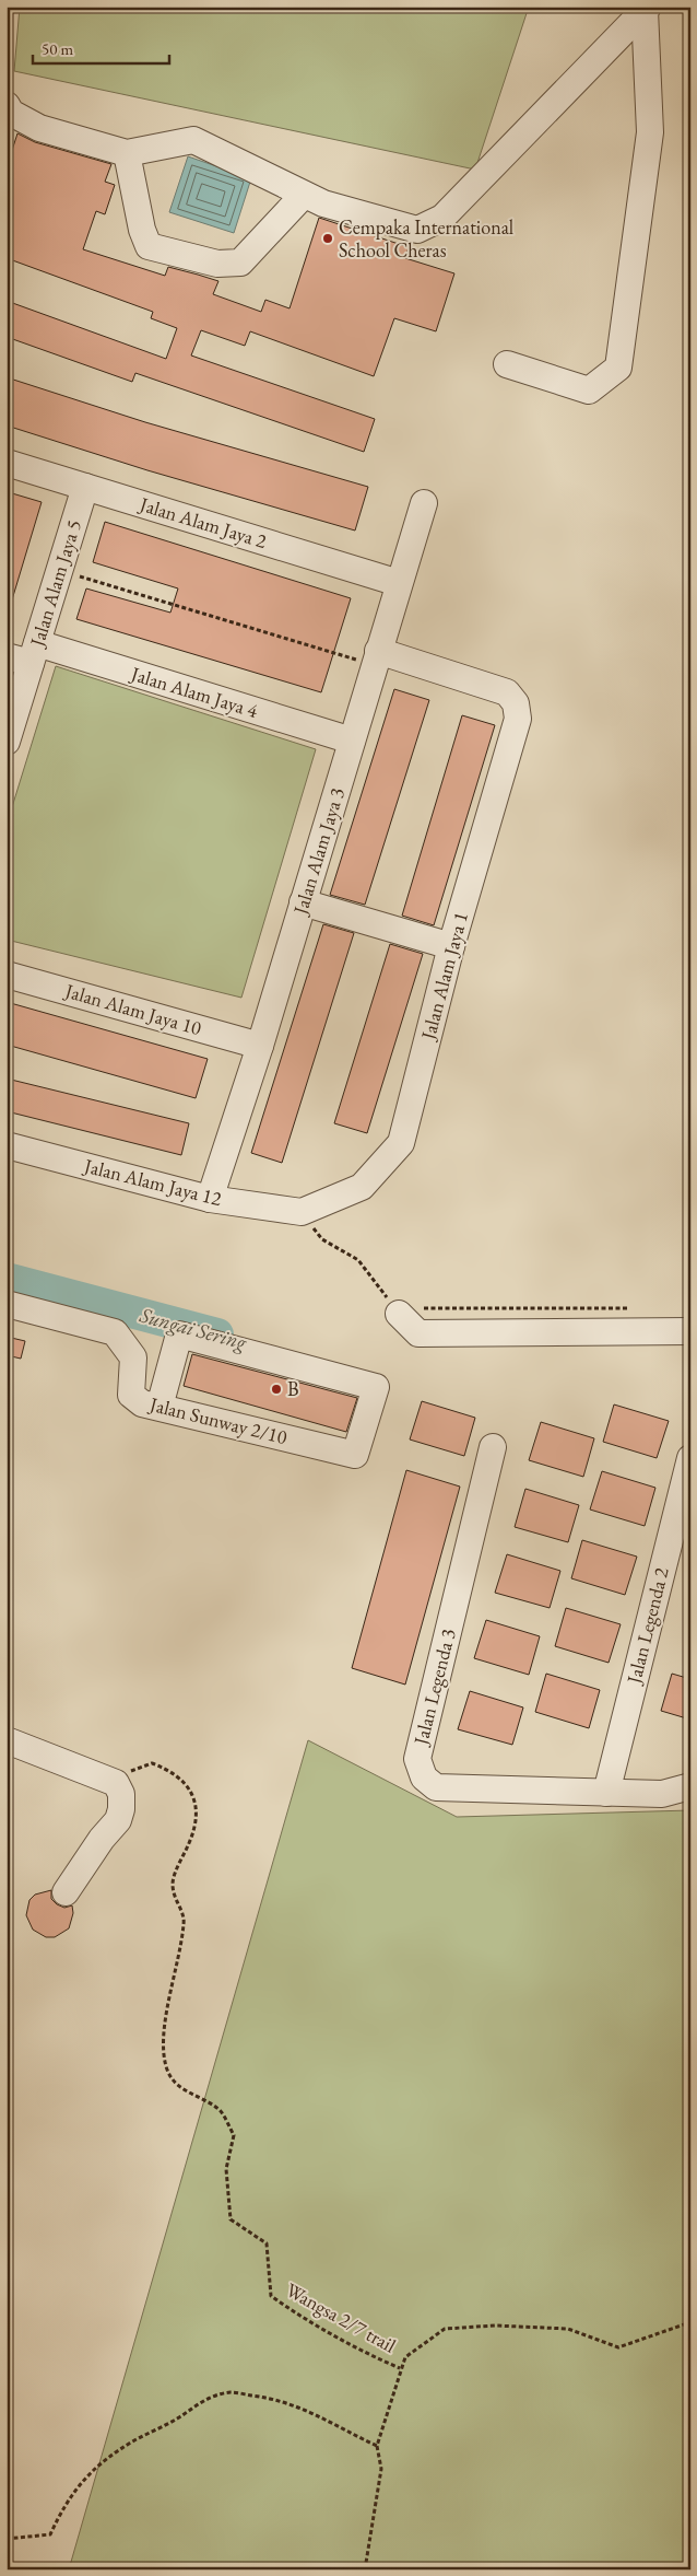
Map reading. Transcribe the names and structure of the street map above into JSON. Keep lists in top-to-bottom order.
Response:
{
  "streets": {
    "street": [
      "Jalan Alam Jaya 2",
      "Jalan Alam Jaya 5",
      "Jalan Alam Jaya 4",
      "Jalan Alam Jaya 3",
      "Jalan Alam Jaya 1",
      "Jalan Alam Jaya 10",
      "Jalan Alam Jaya 12",
      "Jalan Sunway 2/10",
      "Jalan Legenda 2",
      "Jalan Legenda 3"
    ],
    "path": ["Wangsa 2/7 trail"]
  },
  "crossings": [
    ["Jalan Alam Jaya 2", "Jalan Alam Jaya 5"],
    ["Jalan Alam Jaya 2", "Jalan Alam Jaya 3"],
    ["Jalan Alam Jaya 5", "Jalan Alam Jaya 4"],
    ["Jalan Alam Jaya 4", "Jalan Alam Jaya 3"],
    ["Jalan Alam Jaya 3", "Jalan Alam Jaya 1"],
    ["Jalan Alam Jaya 3", "Jalan Alam Jaya 10"],
    ["Jalan Alam Jaya 3", "Jalan Alam Jaya 12"],
    ["Jalan Alam Jaya 1", "Jalan Alam Jaya 12"],
    ["Jalan Legenda 2", "Jalan Legenda 3"]
  ],
  "water": ["Sungai Sering"],
  "places": ["Cempaka International School Cheras", "B"],
  "scale_bar": "50 m"
}
